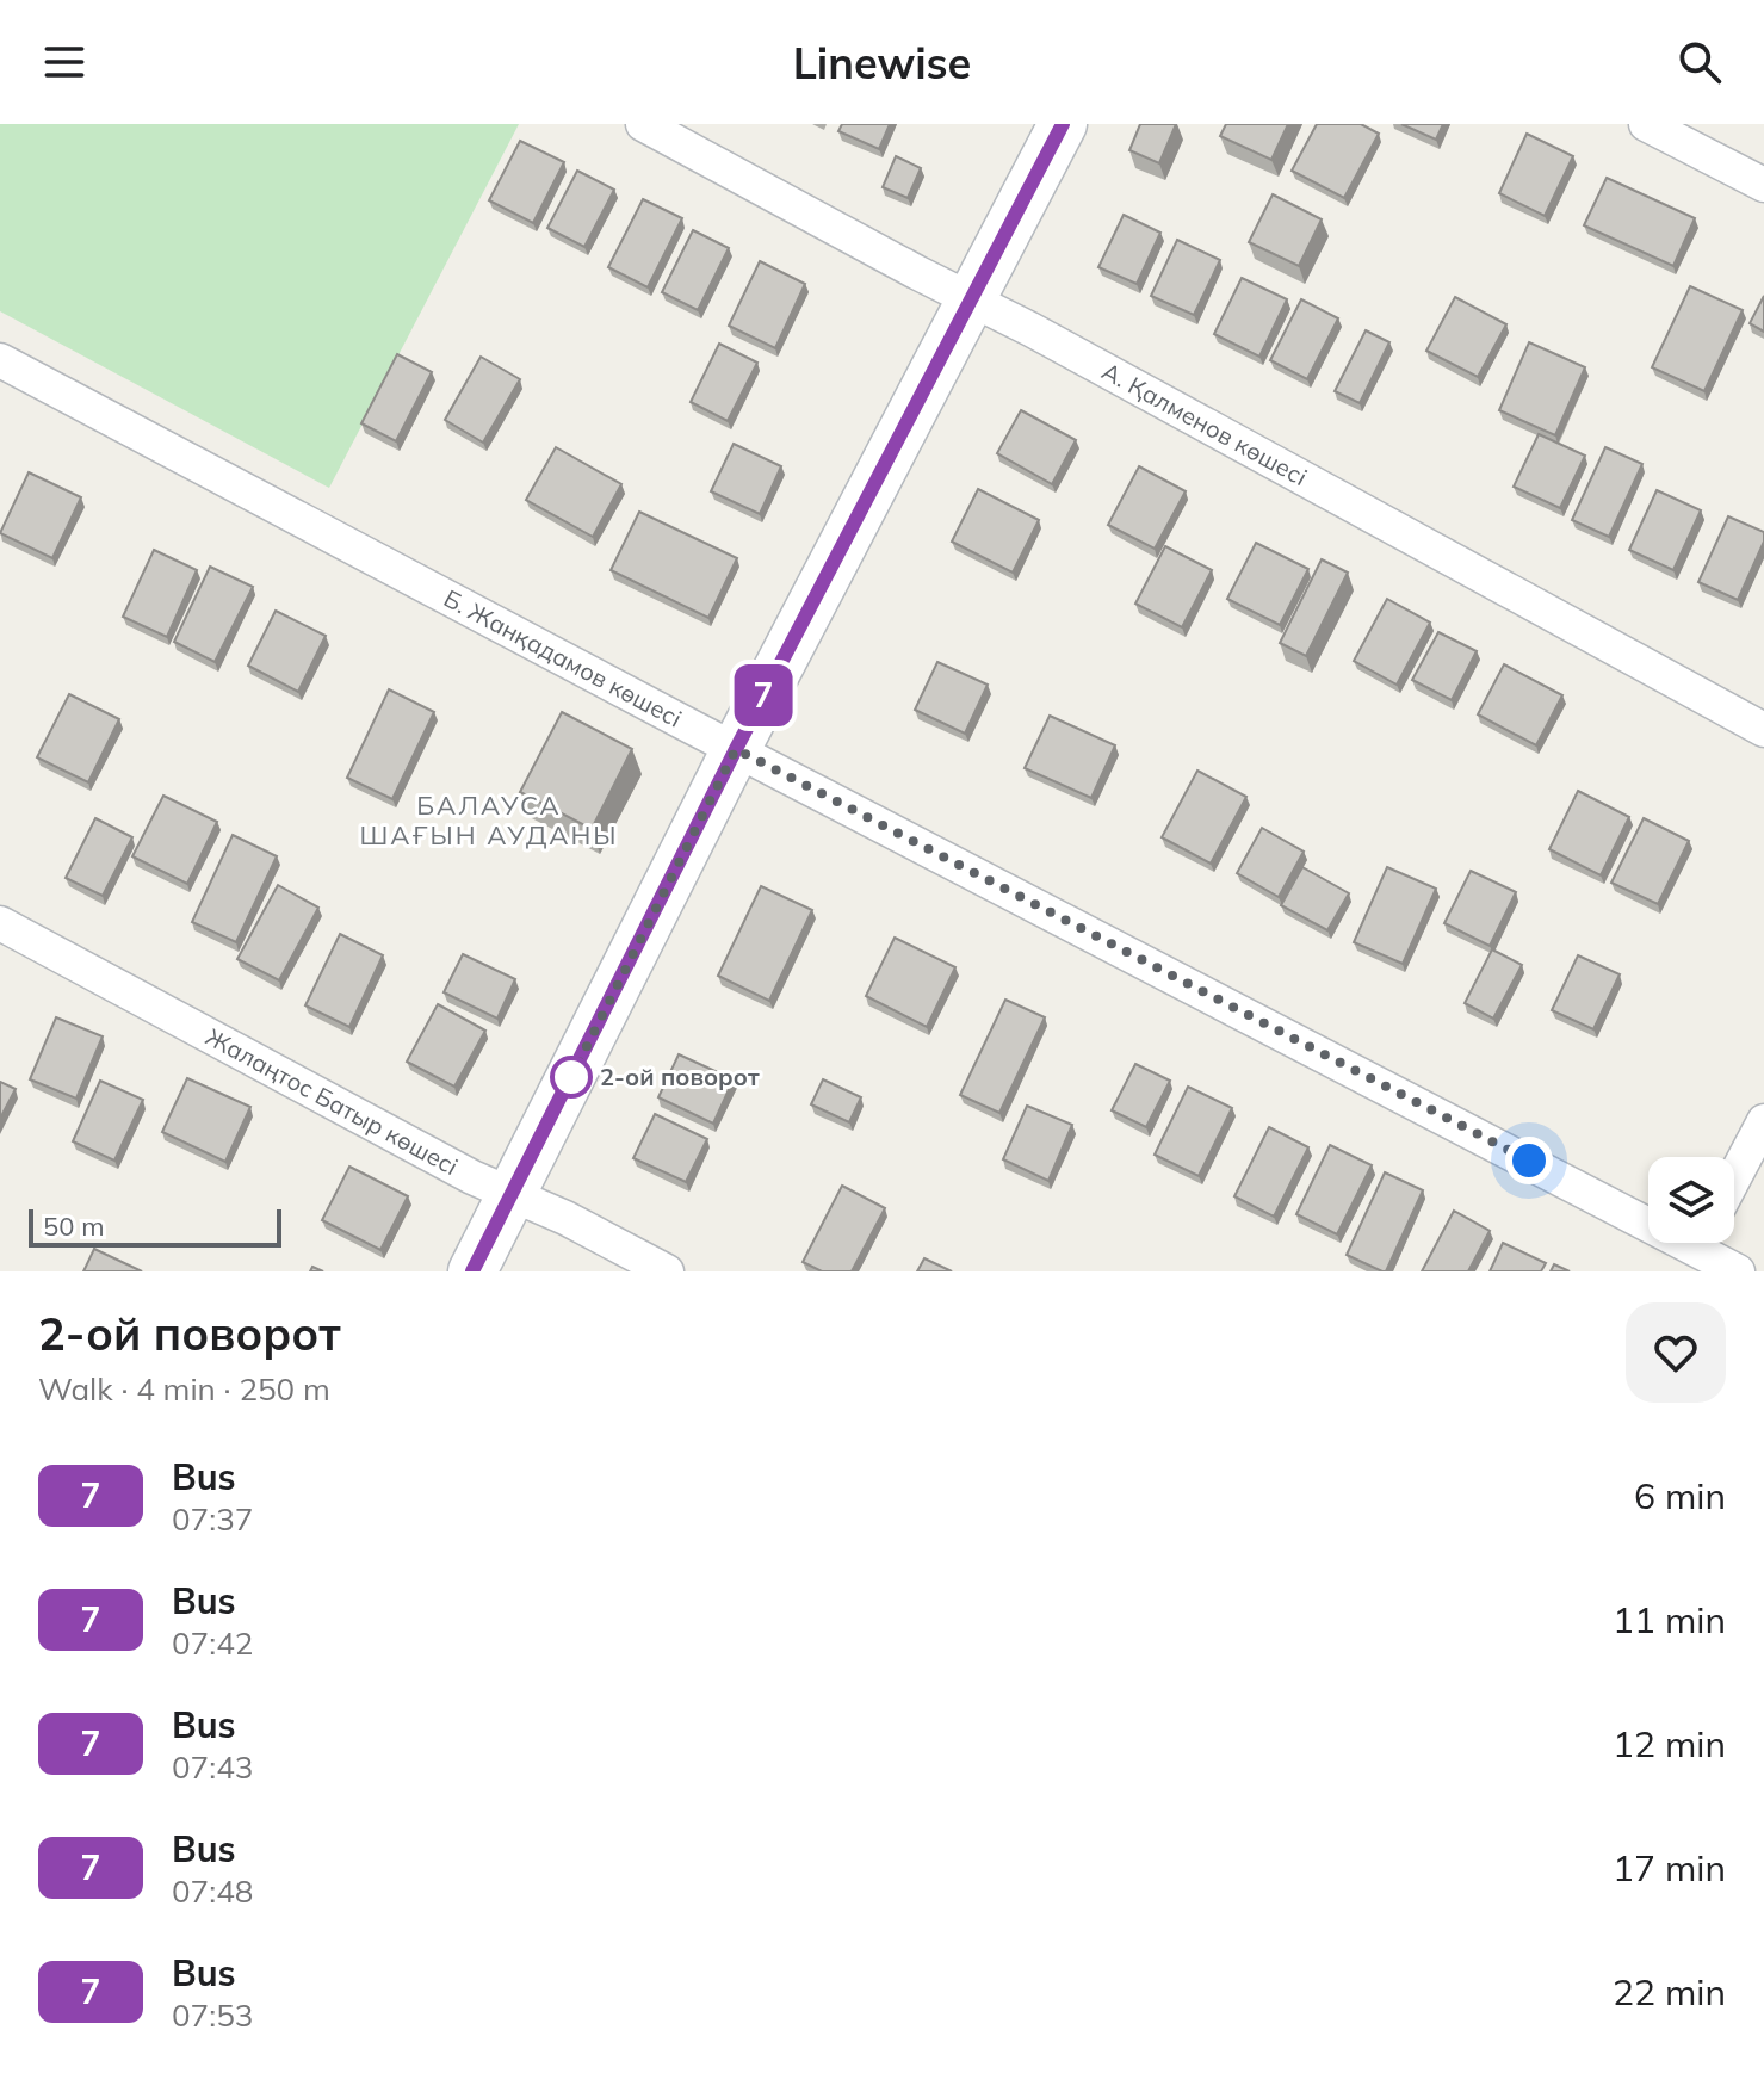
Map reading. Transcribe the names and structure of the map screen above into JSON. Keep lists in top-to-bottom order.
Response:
{
  "streets": {
    "street": ["А. Қалменов көшесі", "Б. Жанқадамов көшесі", "Жалаңтос Батыр көшесі"]
  },
  "districts": ["БАЛАУСА ШАҒЫН АУДАНЫ"],
  "places": ["2-ой поворот"],
  "lines": ["bus line 7"],
  "scale_bar": "50 m",
  "page": {
    "header": "Linewise",
    "on_map": "7",
    "scale": "50 m",
    "heading": ["2-ой поворот", "Walk · 4 min · 250 m"],
    "list": [
      {
        "mark": "7",
        "name": "Bus",
        "note": "07:37",
        "value": "6 min"
      },
      {
        "mark": "7",
        "name": "Bus",
        "note": "07:42",
        "value": "11 min"
      },
      {
        "mark": "7",
        "name": "Bus",
        "note": "07:43",
        "value": "12 min"
      },
      {
        "mark": "7",
        "name": "Bus",
        "note": "07:48",
        "value": "17 min"
      },
      {
        "mark": "7",
        "name": "Bus",
        "note": "07:53",
        "value": "22 min"
      }
    ]
  }
}
